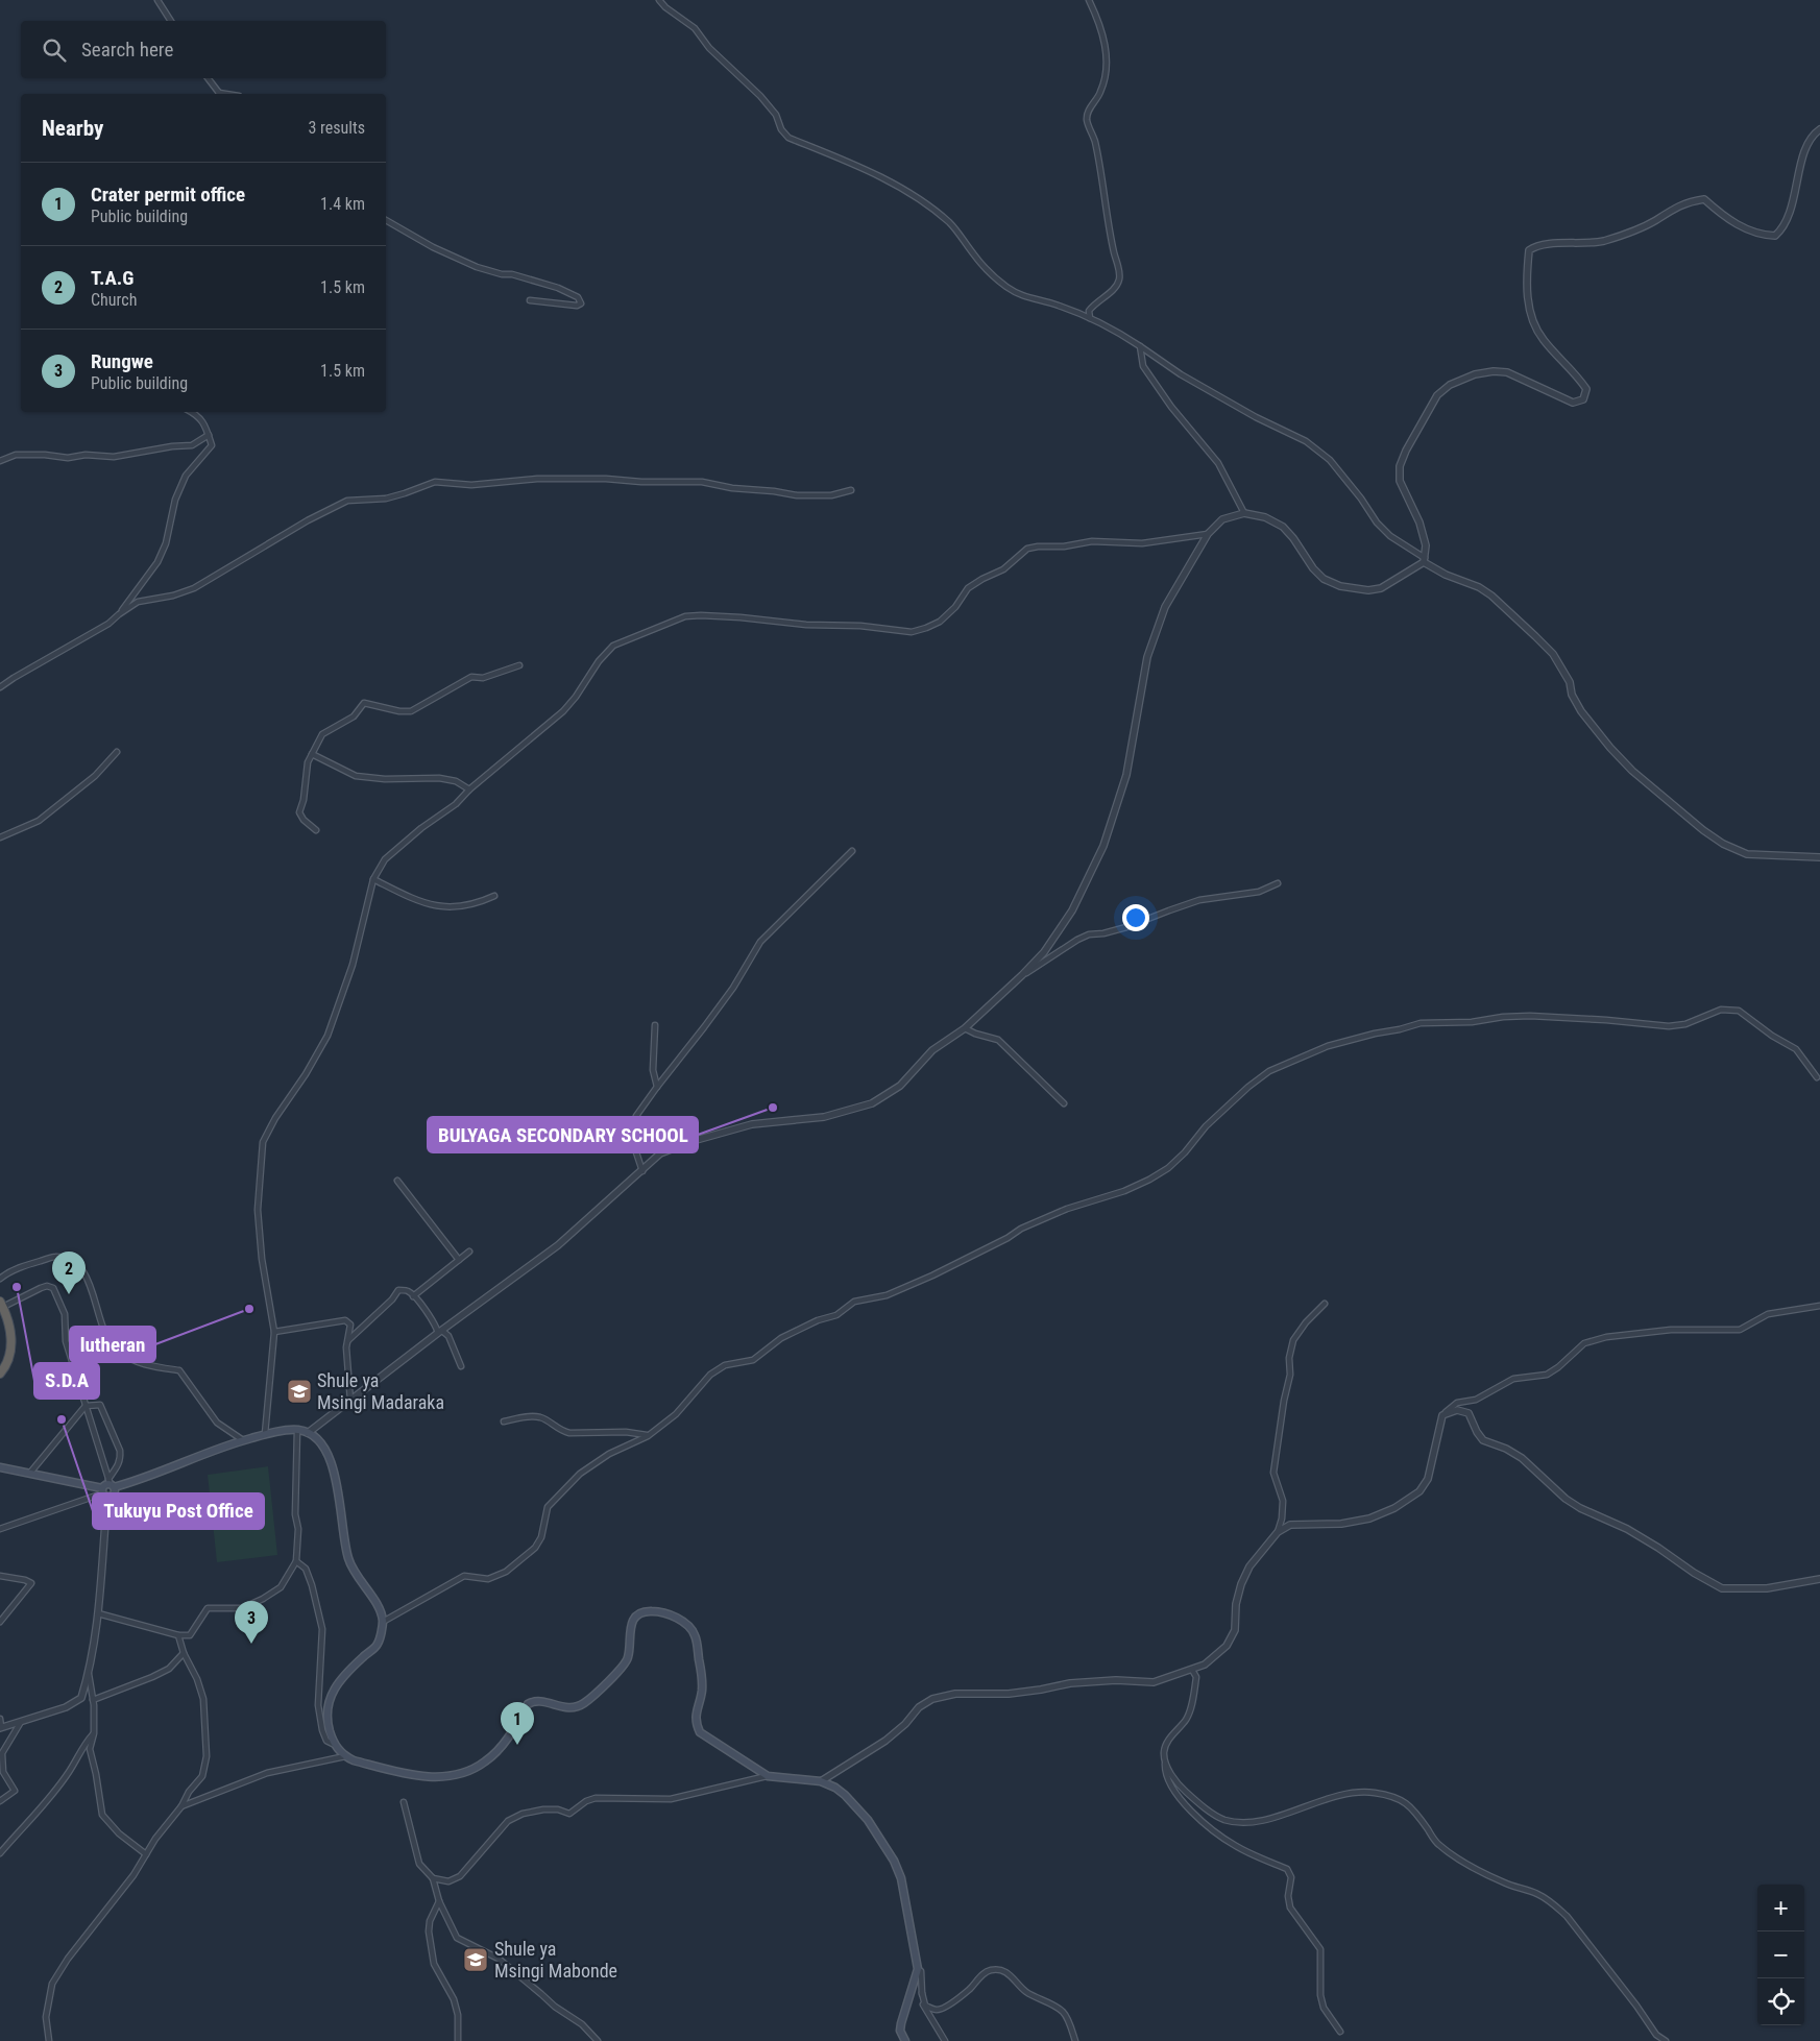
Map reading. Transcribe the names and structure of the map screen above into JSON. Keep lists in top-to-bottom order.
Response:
{
  "places": {
    "other": [
      "BULYAGA SECONDARY SCHOOL",
      "S.D.A",
      "lutheran",
      "Tukuyu Post Office"
    ],
    "school or university": ["Shule ya Msingi Madaraka", "Shule ya Msingi Mabonde"]
  },
  "page": {
    "search": "Search here",
    "heading": ["Nearby", "3 results"],
    "list": [
      {
        "mark": "1",
        "name": "Crater permit office",
        "note": "Public building",
        "value": "1.4 km"
      },
      {
        "mark": "2",
        "name": "T.A.G",
        "note": "Church",
        "value": "1.5 km"
      },
      {
        "mark": "3",
        "name": "Rungwe",
        "note": "Public building",
        "value": "1.5 km"
      }
    ],
    "pins": ["2", "3", "1"],
    "map_buttons": ["+", "−"]
  }
}
